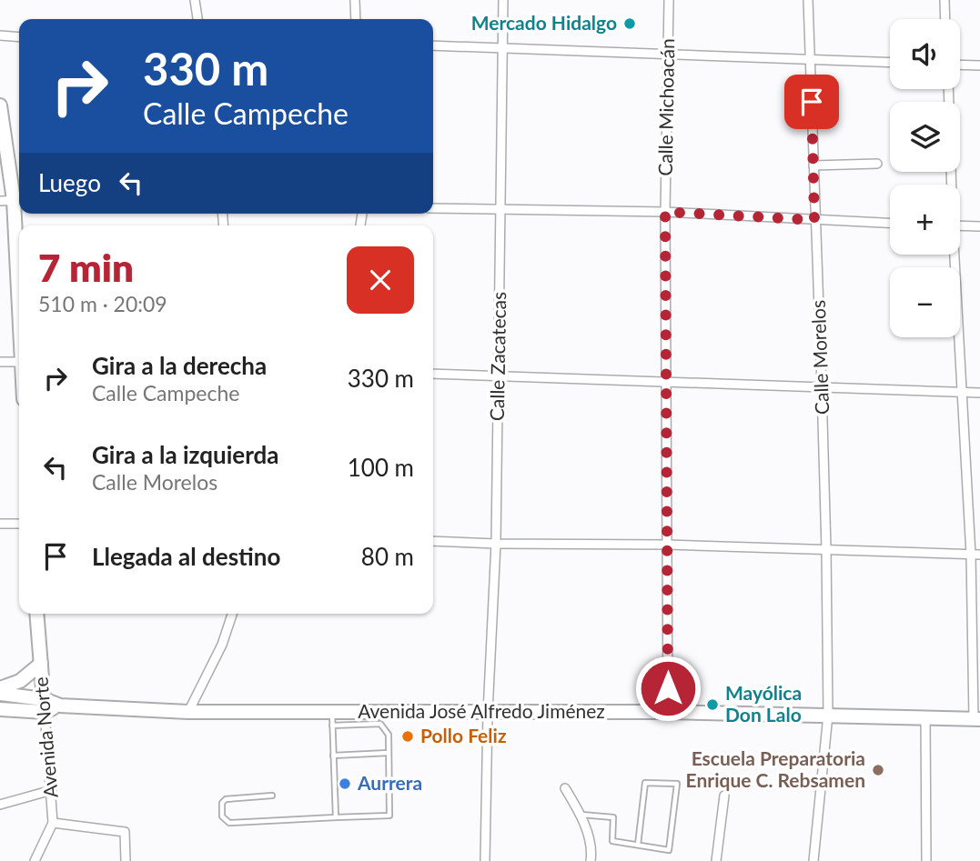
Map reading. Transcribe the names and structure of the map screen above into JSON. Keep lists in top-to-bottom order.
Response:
{
  "streets": {
    "main road": ["Avenida José Alfredo Jiménez", "Avenida Norte"],
    "street": ["Calle Michoacán", "Calle Zacatecas", "Calle Morelos"]
  },
  "crossings": [
    ["Calle Michoacán", "Avenida José Alfredo Jiménez"],
    ["Calle Zacatecas", "Avenida José Alfredo Jiménez"],
    ["Calle Morelos", "Avenida José Alfredo Jiménez"],
    ["Avenida José Alfredo Jiménez", "Avenida Norte"]
  ],
  "places": [
    "Mercado Hidalgo",
    "Mayólica Don Lalo",
    "Pollo Feliz",
    "Escuela Preparatoria Enrique C. Rebsamen",
    "Aurrera"
  ],
  "page": {
    "map_buttons": ["+", "−"],
    "turn": ["330 m", "Calle Campeche"],
    "then": "Luego",
    "heading": ["7 min", "510 m · 20:09"],
    "list": [
      {
        "name": "Gira a la derecha",
        "note": "Calle Campeche",
        "value": "330 m"
      },
      {
        "name": "Gira a la izquierda",
        "note": "Calle Morelos",
        "value": "100 m"
      },
      {
        "name": "Llegada al destino",
        "value": "80 m"
      }
    ]
  }
}
